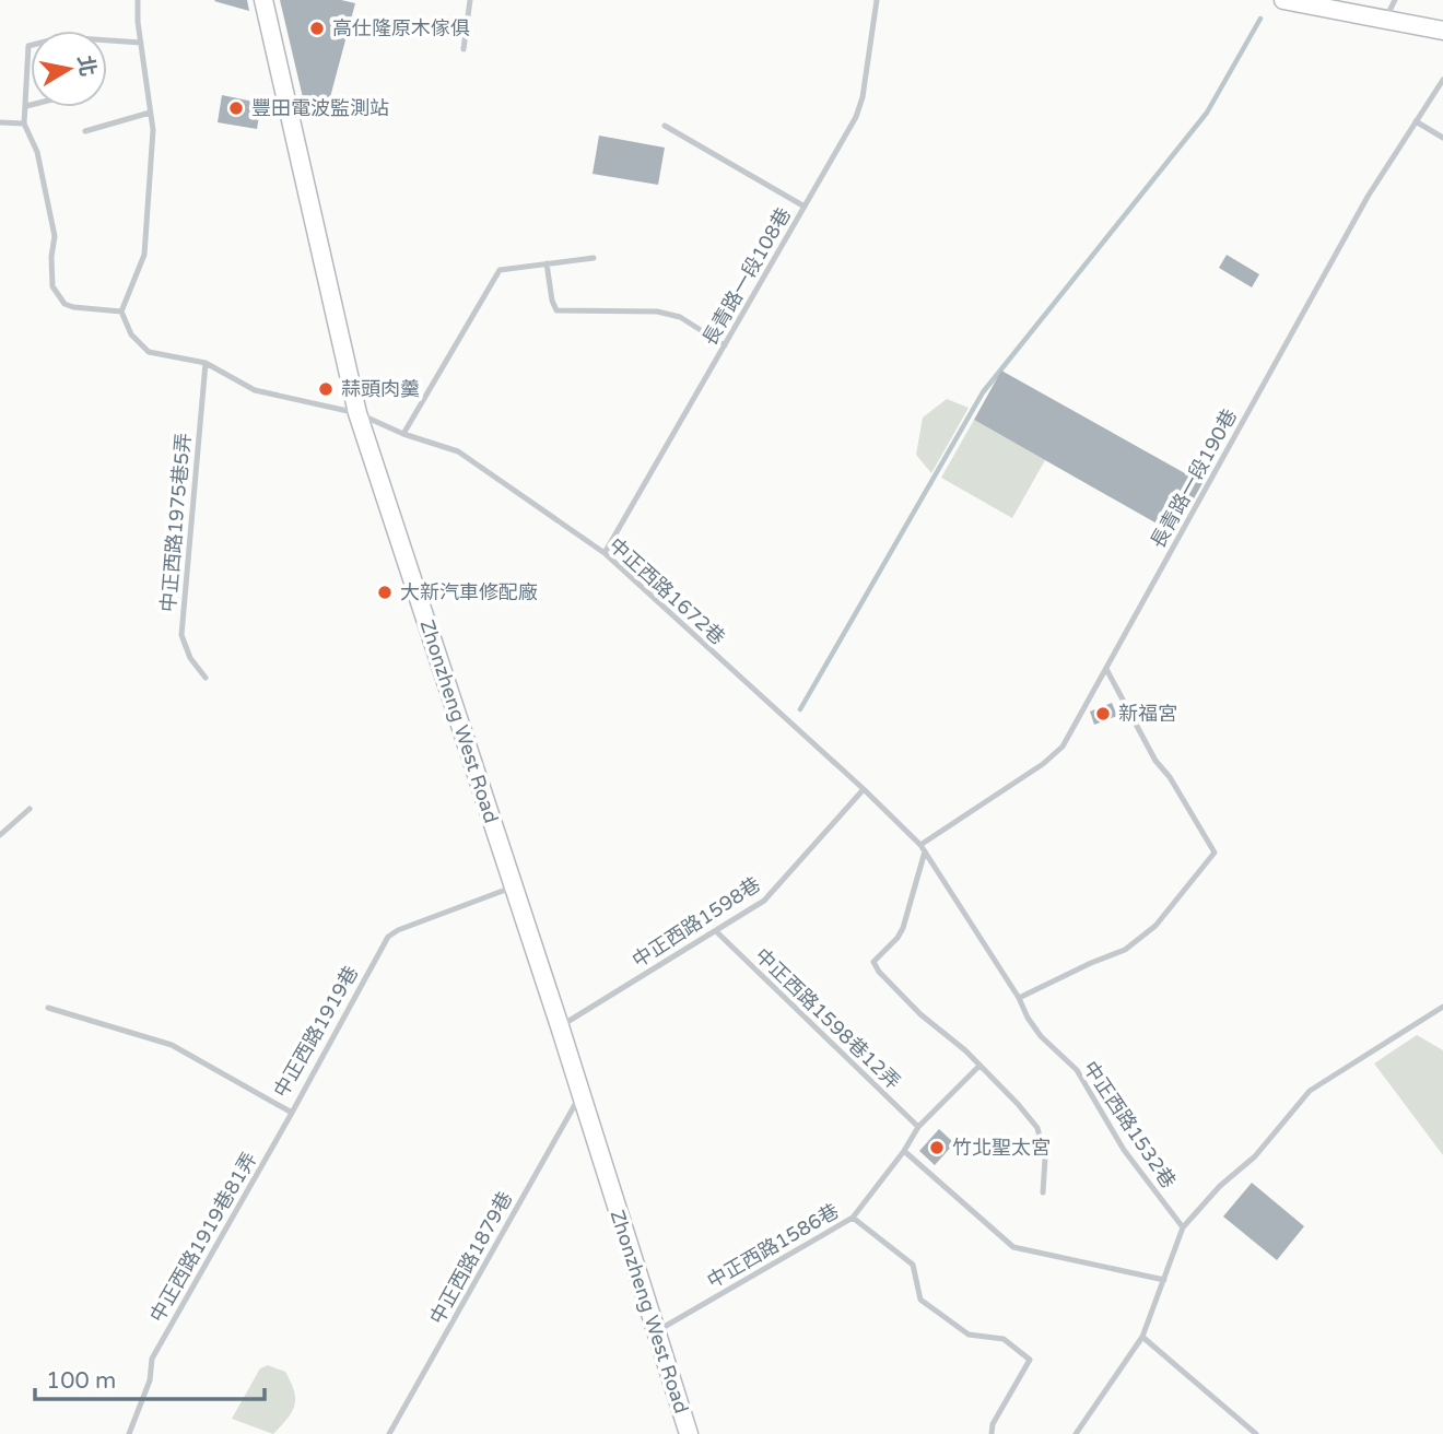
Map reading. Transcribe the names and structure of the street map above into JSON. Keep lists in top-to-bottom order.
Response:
{
  "streets": {
    "main road": ["Zhonzheng West Road"],
    "lane": [
      "長青路一段108巷",
      "長青路一段190巷",
      "中正西路1975巷5弄",
      "中正西路1672巷",
      "中正西路1598巷",
      "中正西路1598巷12弄",
      "中正西路1919巷",
      "中正西路1532巷",
      "中正西路1919巷81弄",
      "中正西路1586巷",
      "中正西路1879巷"
    ]
  },
  "crossings": [
    ["長青路一段108巷", "中正西路1672巷"],
    ["長青路一段190巷", "中正西路1672巷"],
    ["長青路一段190巷", "中正西路1532巷"],
    ["中正西路1975巷5弄", "中正西路1672巷"],
    ["中正西路1672巷", "Zhonzheng West Road"],
    ["中正西路1672巷", "中正西路1598巷"],
    ["中正西路1672巷", "中正西路1532巷"],
    ["Zhonzheng West Road", "中正西路1598巷"],
    ["Zhonzheng West Road", "中正西路1919巷"],
    ["Zhonzheng West Road", "中正西路1586巷"],
    ["Zhonzheng West Road", "中正西路1879巷"],
    ["中正西路1598巷", "中正西路1598巷12弄"],
    ["中正西路1598巷12弄", "中正西路1586巷"],
    ["中正西路1919巷", "中正西路1919巷81弄"]
  ],
  "places": [
    "高仕隆原木傢俱",
    "豐田電波監測站",
    "蒜頭肉羹",
    "大新汽車修配廠",
    "新福宮",
    "竹北聖太宮"
  ],
  "scale_bar": "100 m",
  "north": "right"
}
